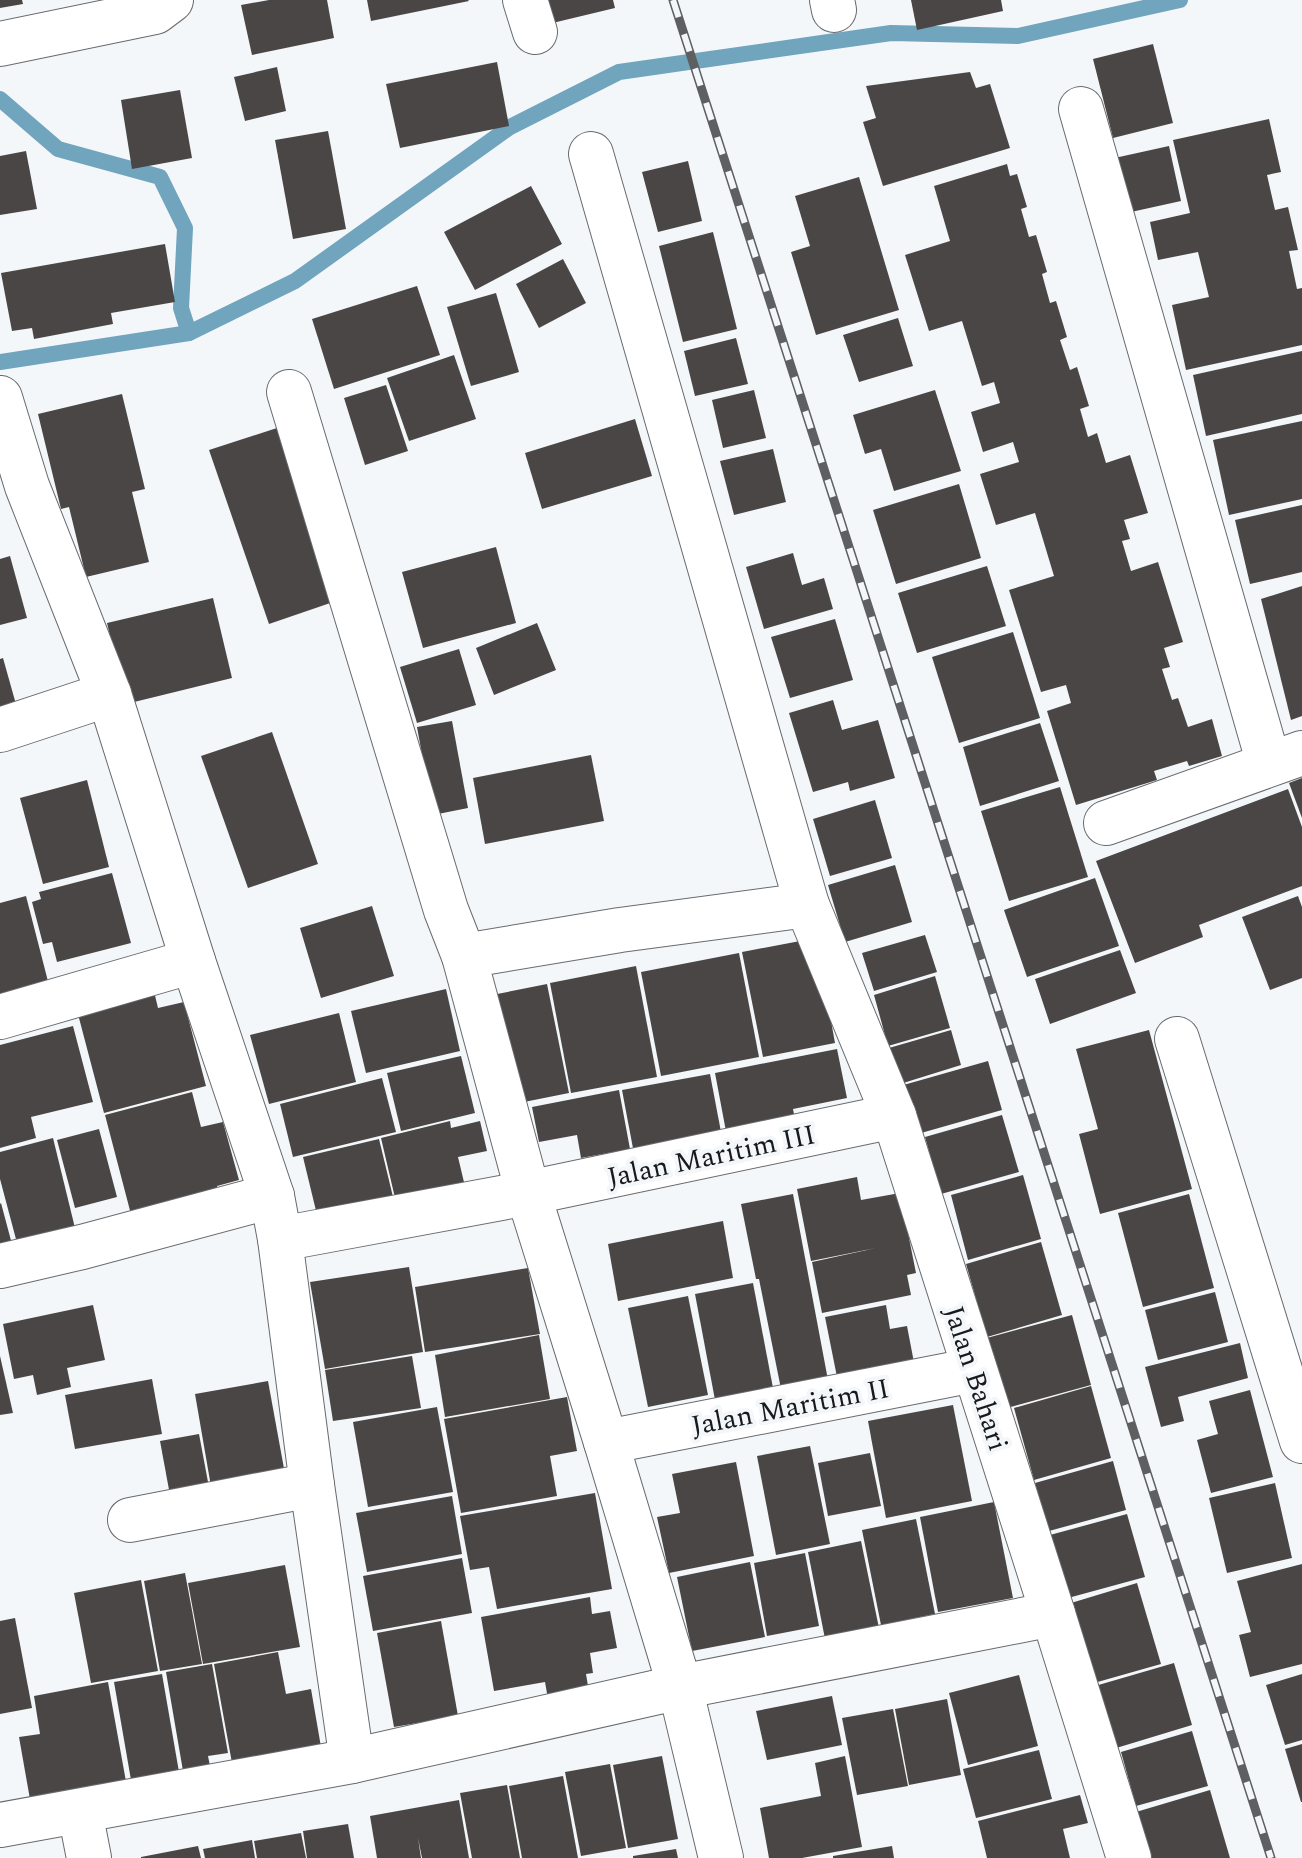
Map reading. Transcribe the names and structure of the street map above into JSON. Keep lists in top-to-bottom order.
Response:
{
  "streets": {
    "street": ["Jalan Maritim III", "Jalan Bahari", "Jalan Maritim II"]
  },
  "crossings": [
    ["Jalan Maritim III", "Jalan Bahari"],
    ["Jalan Bahari", "Jalan Maritim II"]
  ]
}
